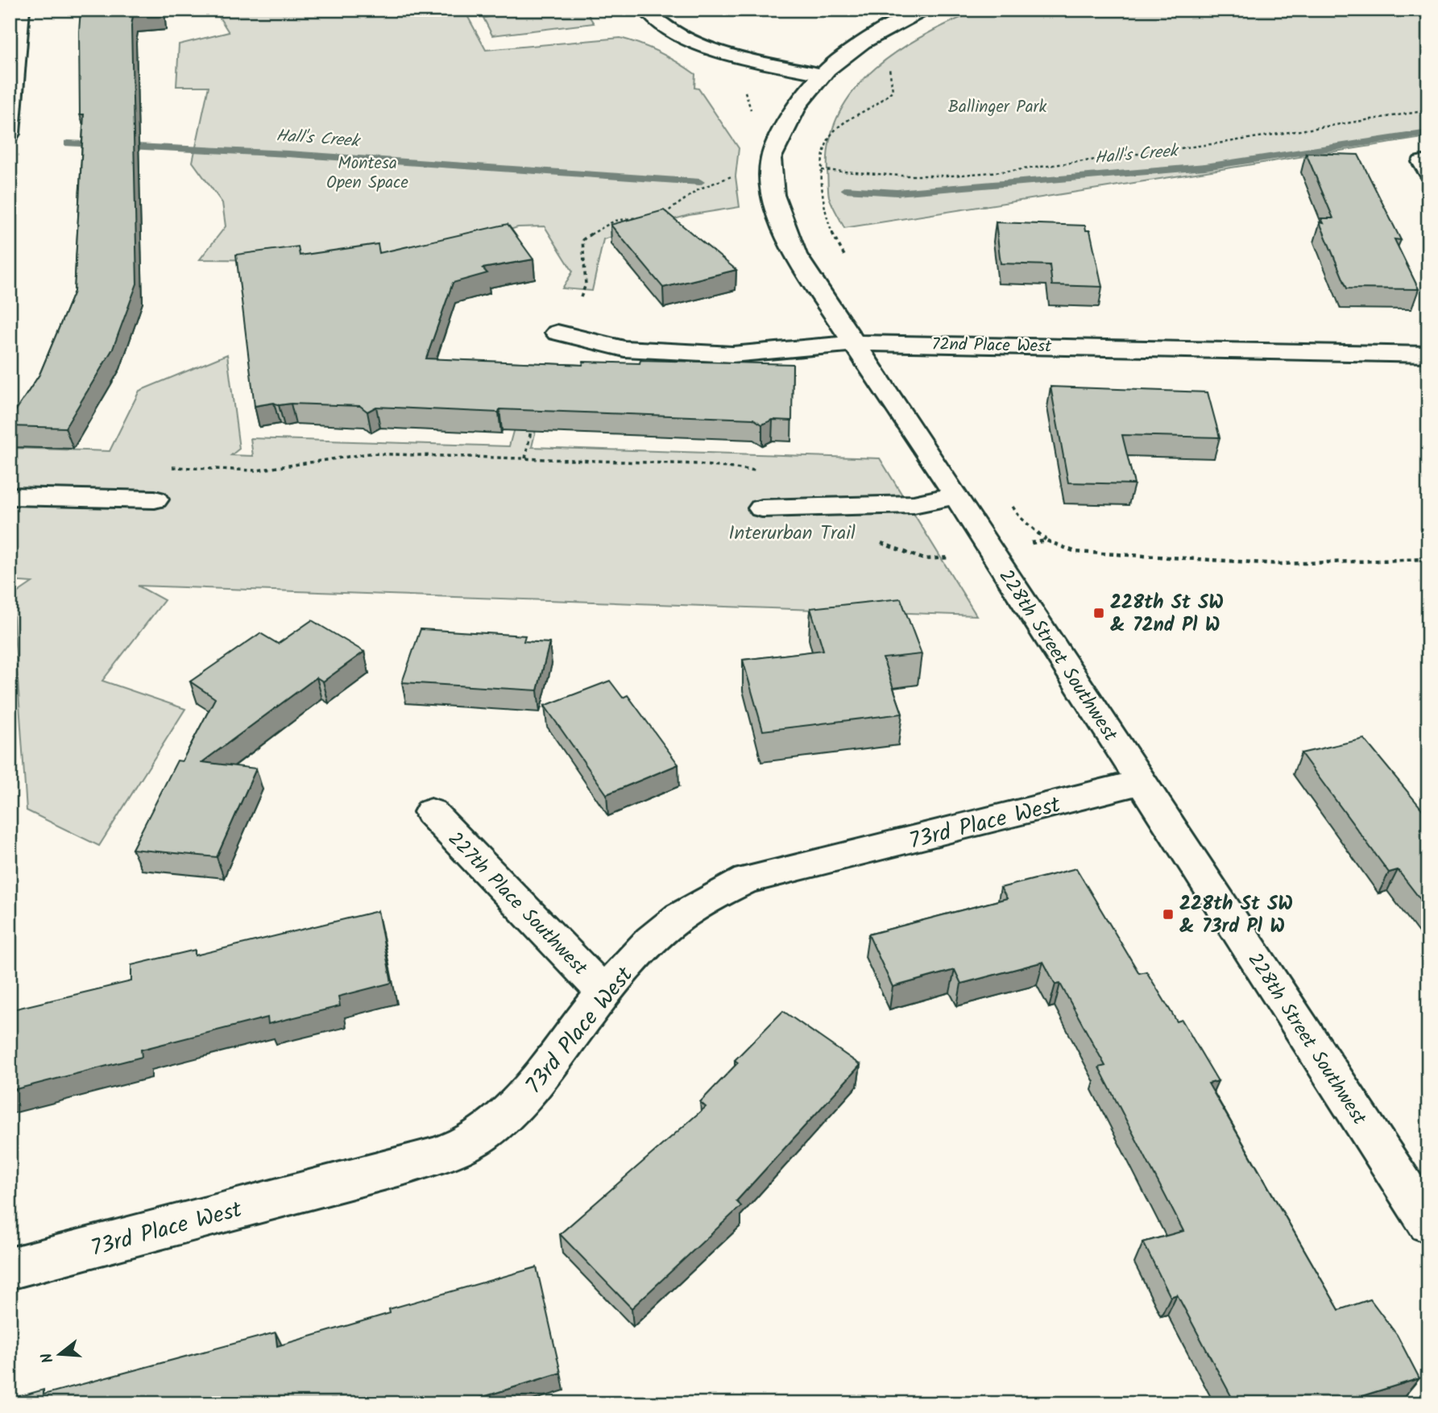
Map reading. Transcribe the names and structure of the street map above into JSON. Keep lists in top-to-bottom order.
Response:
{
  "streets": {
    "street": [
      "72nd Place West",
      "228th Street Southwest",
      "73rd Place West",
      "227th Place Southwest"
    ]
  },
  "crossings": [
    ["72nd Place West", "228th Street Southwest"],
    ["228th Street Southwest", "73rd Place West"],
    ["73rd Place West", "227th Place Southwest"]
  ],
  "water": ["Hall's Creek"],
  "parks": ["Ballinger Park", "Montesa Open Space", "Interurban Trail"],
  "places": {
    "transit": ["228th St SW & 72nd Pl W", "228th St SW & 73rd Pl W"]
  },
  "north": "left"
}
